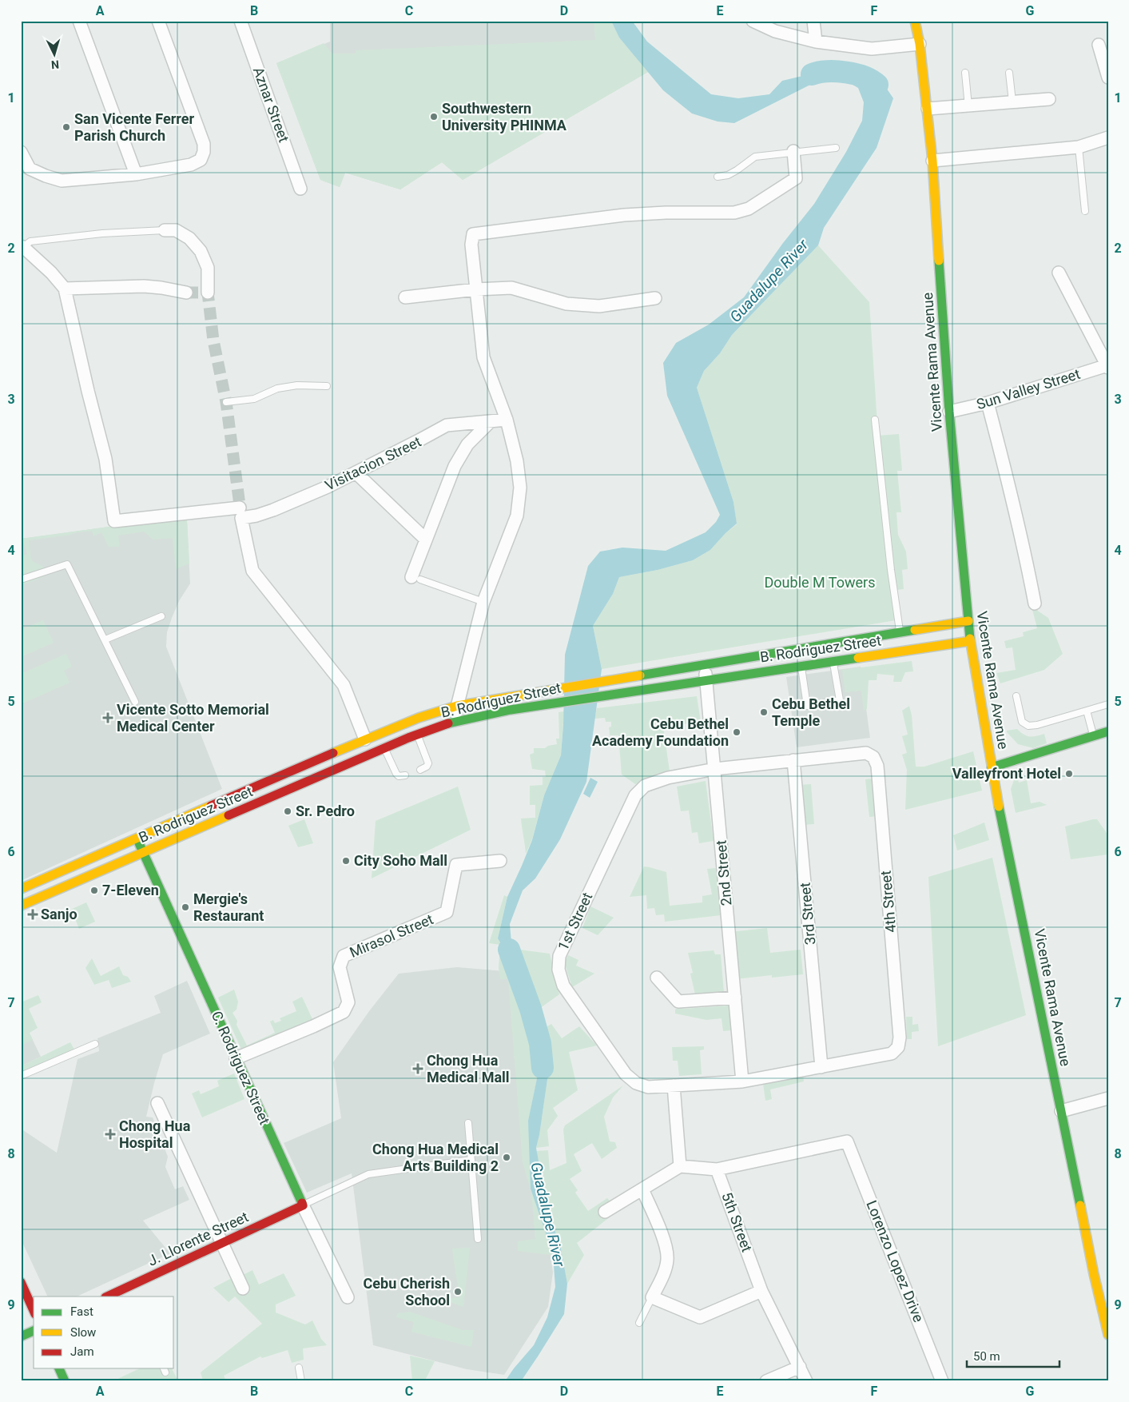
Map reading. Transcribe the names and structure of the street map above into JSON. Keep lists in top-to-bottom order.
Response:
{
  "streets": {
    "main road": [
      "Vicente Rama Avenue",
      "B. Rodriguez Street",
      "C. Rodriguez Street",
      "J. Llorente Street"
    ],
    "street": [
      "Aznar Street",
      "Sun Valley Street",
      "Visitacion Street",
      "2nd Street",
      "4th Street",
      "3rd Street",
      "1st Street",
      "Mirasol Street",
      "5th Street",
      "Lorenzo Lopez Drive"
    ]
  },
  "crossings": [
    ["Vicente Rama Avenue", "Sun Valley Street"],
    ["Vicente Rama Avenue", "B. Rodriguez Street"],
    ["B. Rodriguez Street", "2nd Street"],
    ["B. Rodriguez Street", "C. Rodriguez Street"],
    ["2nd Street", "4th Street"],
    ["2nd Street", "1st Street"],
    ["4th Street", "3rd Street"],
    ["4th Street", "1st Street"],
    ["Mirasol Street", "C. Rodriguez Street"],
    ["C. Rodriguez Street", "J. Llorente Street"],
    ["5th Street", "Lorenzo Lopez Drive"]
  ],
  "water": ["Guadalupe River"],
  "parks": ["Double M Towers"],
  "places": {
    "other": [
      "Southwestern University PHINMA",
      "San Vicente Ferrer Parish Church",
      "Cebu Bethel Temple",
      "Cebu Bethel Academy Foundation",
      "Valleyfront Hotel",
      "Sr. Pedro",
      "City Soho Mall",
      "7-Eleven",
      "Mergie's Restaurant",
      "Chong Hua Medical Arts Building 2",
      "Cebu Cherish School"
    ],
    "health": [
      "Vicente Sotto Memorial Medical Center",
      "Sanjo",
      "Chong Hua Medical Mall",
      "Chong Hua Hospital"
    ]
  },
  "legend": ["Fast", "Slow", "Jam"],
  "scale_bar": "50 m",
  "north": "bottom",
  "grid": {
    "columns": [
      "A",
      "B",
      "C",
      "D",
      "E",
      "F",
      "G"
    ],
    "rows": [
      "1",
      "2",
      "3",
      "4",
      "5",
      "6",
      "7",
      "8",
      "9"
    ]
  }
}
